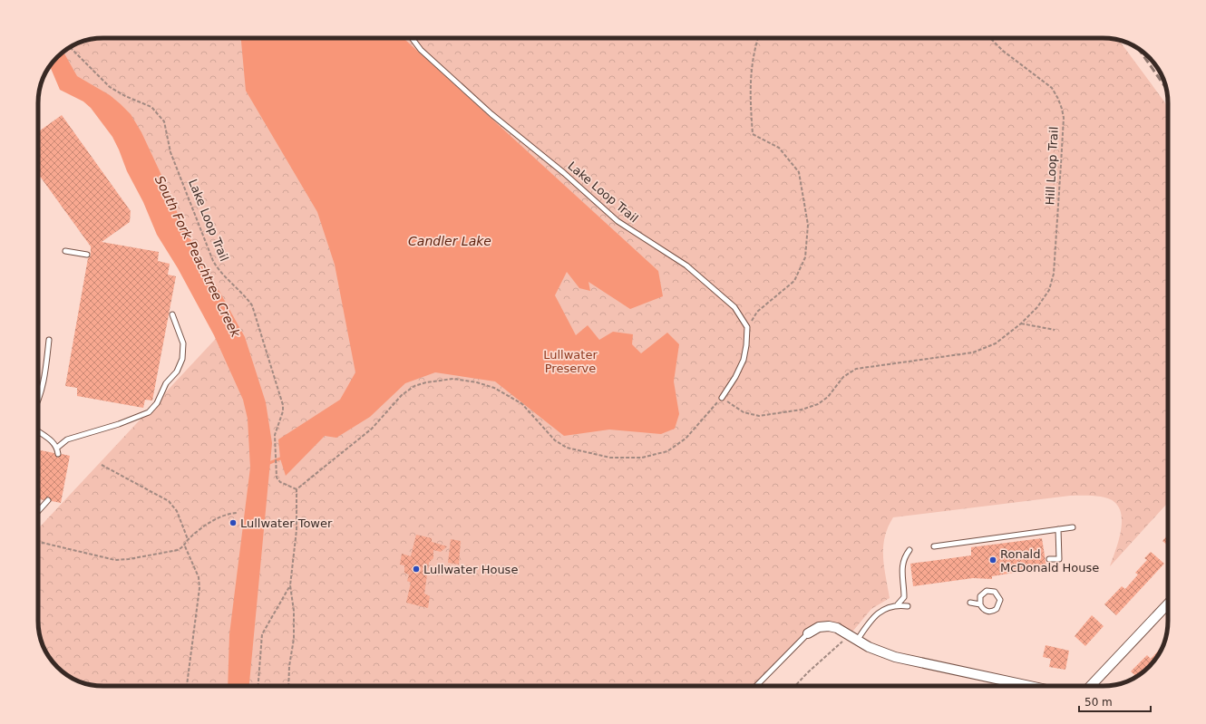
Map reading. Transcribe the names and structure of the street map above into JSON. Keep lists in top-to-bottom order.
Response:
{
  "streets": {
    "lane": ["Lake Loop Trail"],
    "path": ["Hill Loop Trail"]
  },
  "water": ["Candler Lake", "South Fork Peachtree Creek"],
  "parks": ["Lullwater Preserve"],
  "places": ["Lullwater Tower", "Ronald McDonald House", "Lullwater House"],
  "scale_bar": "50 m"
}
